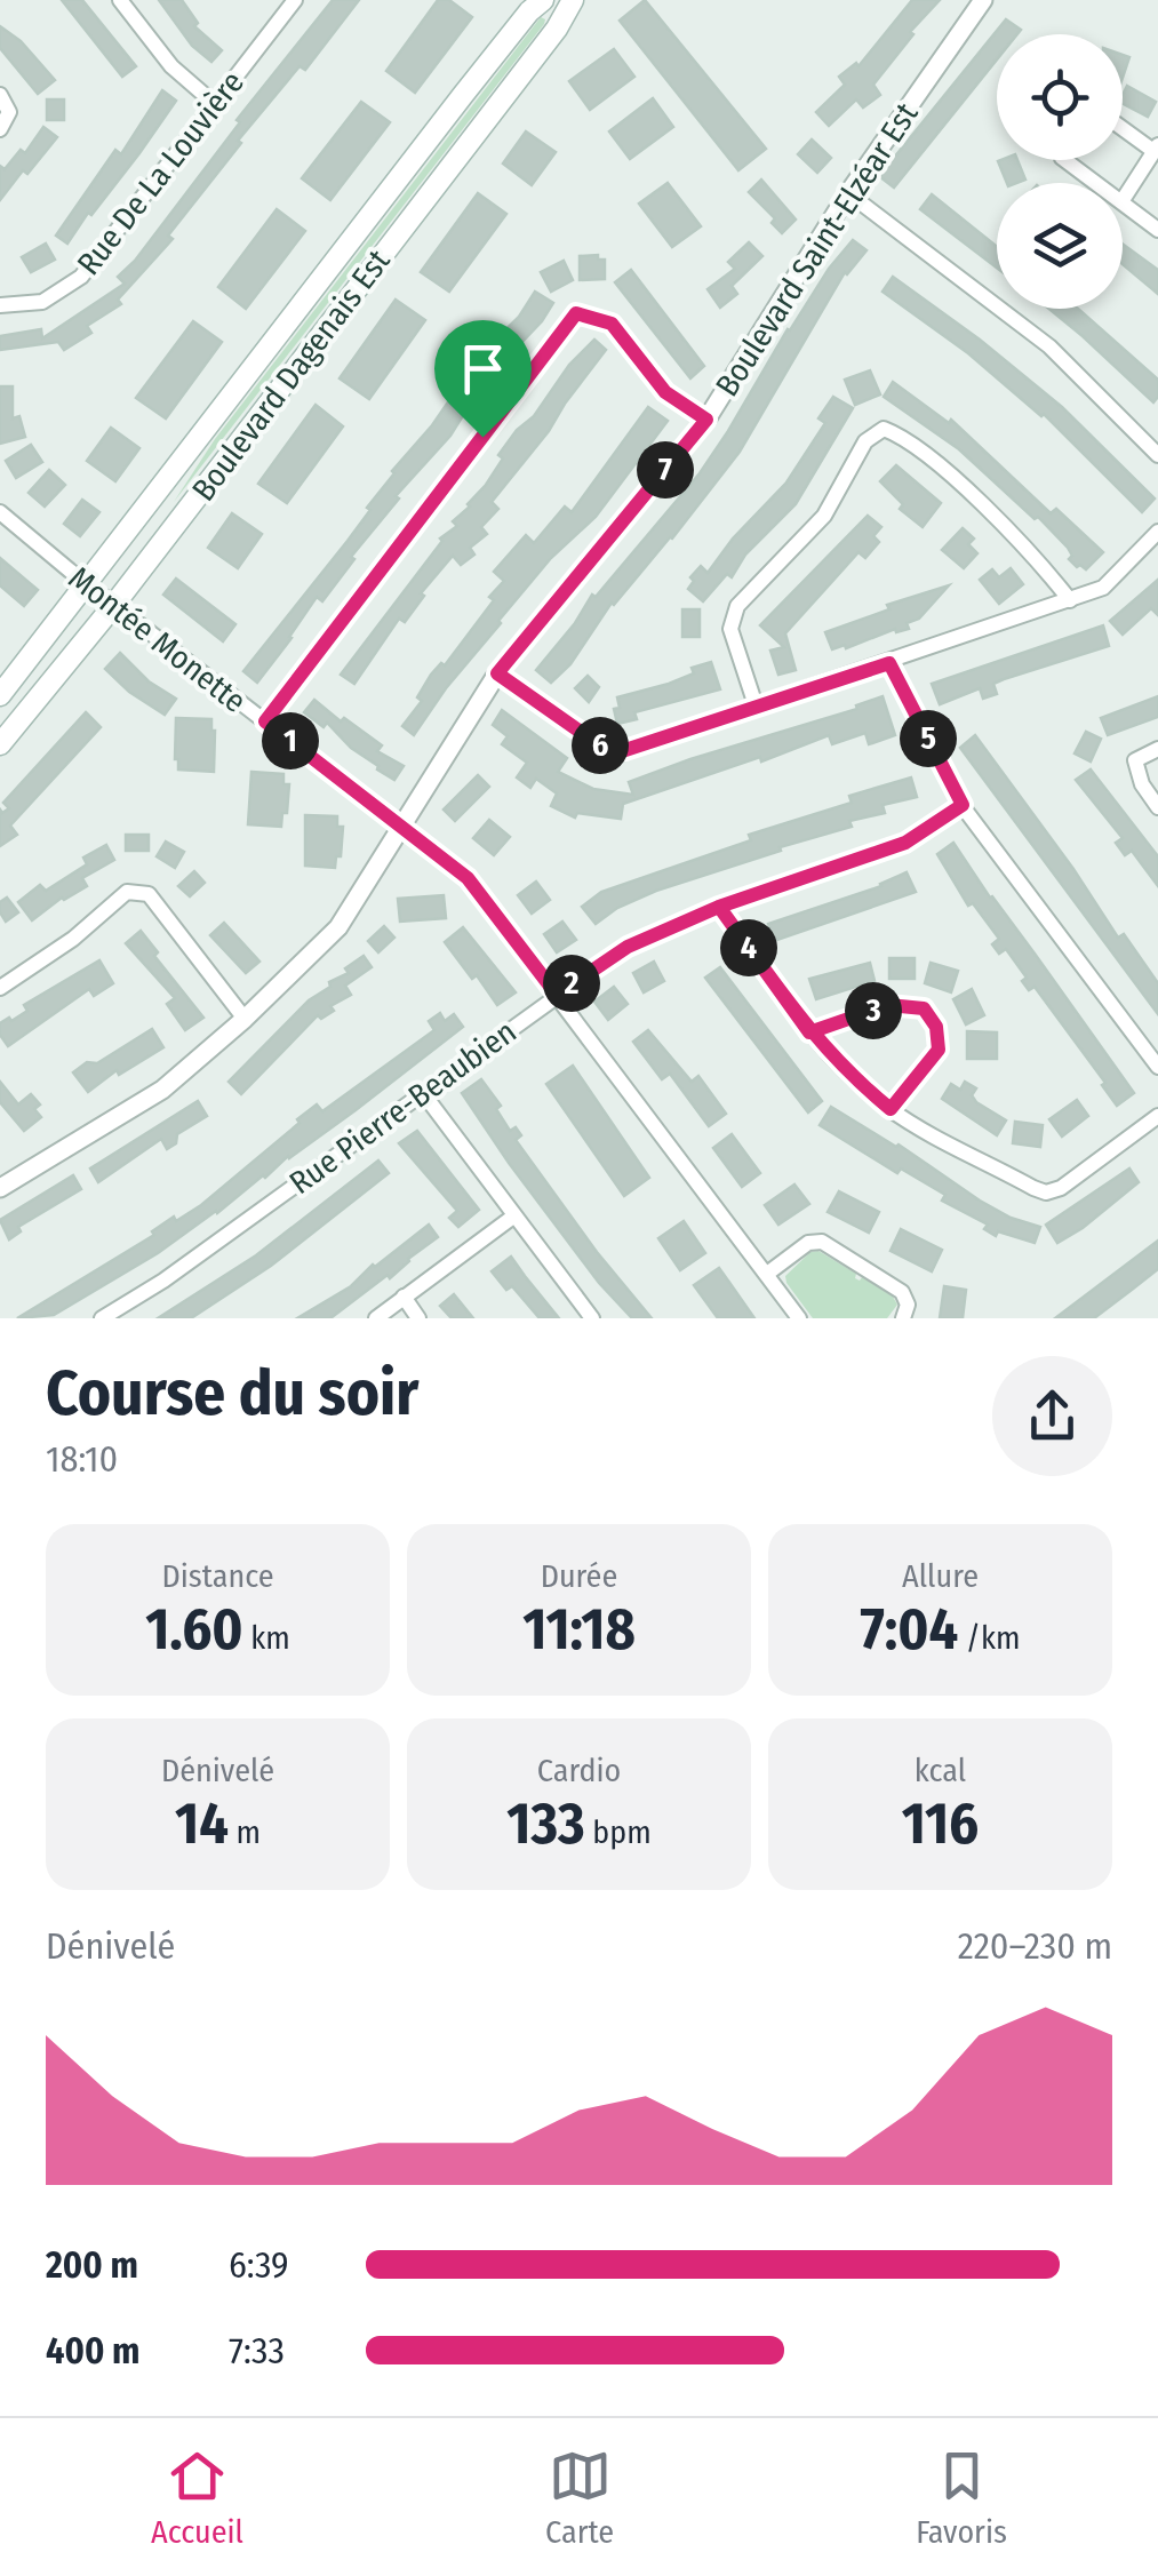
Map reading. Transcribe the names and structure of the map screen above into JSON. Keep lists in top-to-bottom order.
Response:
{
  "streets": {
    "main road": ["Boulevard Dagenais Est"],
    "street": [
      "Rue De La Louvière",
      "Boulevard Saint-Elzéar Est",
      "Montée Monette",
      "Rue Pierre-Beaubien"
    ]
  },
  "crossings": [
    ["Boulevard Saint-Elzéar Est", "Montée Monette"],
    ["Boulevard Dagenais Est", "Montée Monette"],
    ["Montée Monette", "Rue Pierre-Beaubien"]
  ],
  "page": {
    "pins": [
      "7",
      "5",
      "1",
      "6",
      "4",
      "2",
      "3"
    ],
    "heading": ["Course du soir", "18:10"],
    "stats": [
      ["Distance", "1.60 km"],
      ["Durée", "11:18"],
      ["Allure", "7:04 /km"],
      ["Dénivelé", "14 m"],
      ["Cardio", "133 bpm"],
      ["kcal", "116"]
    ],
    "chart": ["Dénivelé", "220–230 m"],
    "list": [
      {
        "name": "200 m",
        "note": "6:39"
      },
      {
        "name": "400 m",
        "note": "7:33"
      }
    ],
    "tabs": ["Accueil", "Carte", "Favoris"]
  }
}
